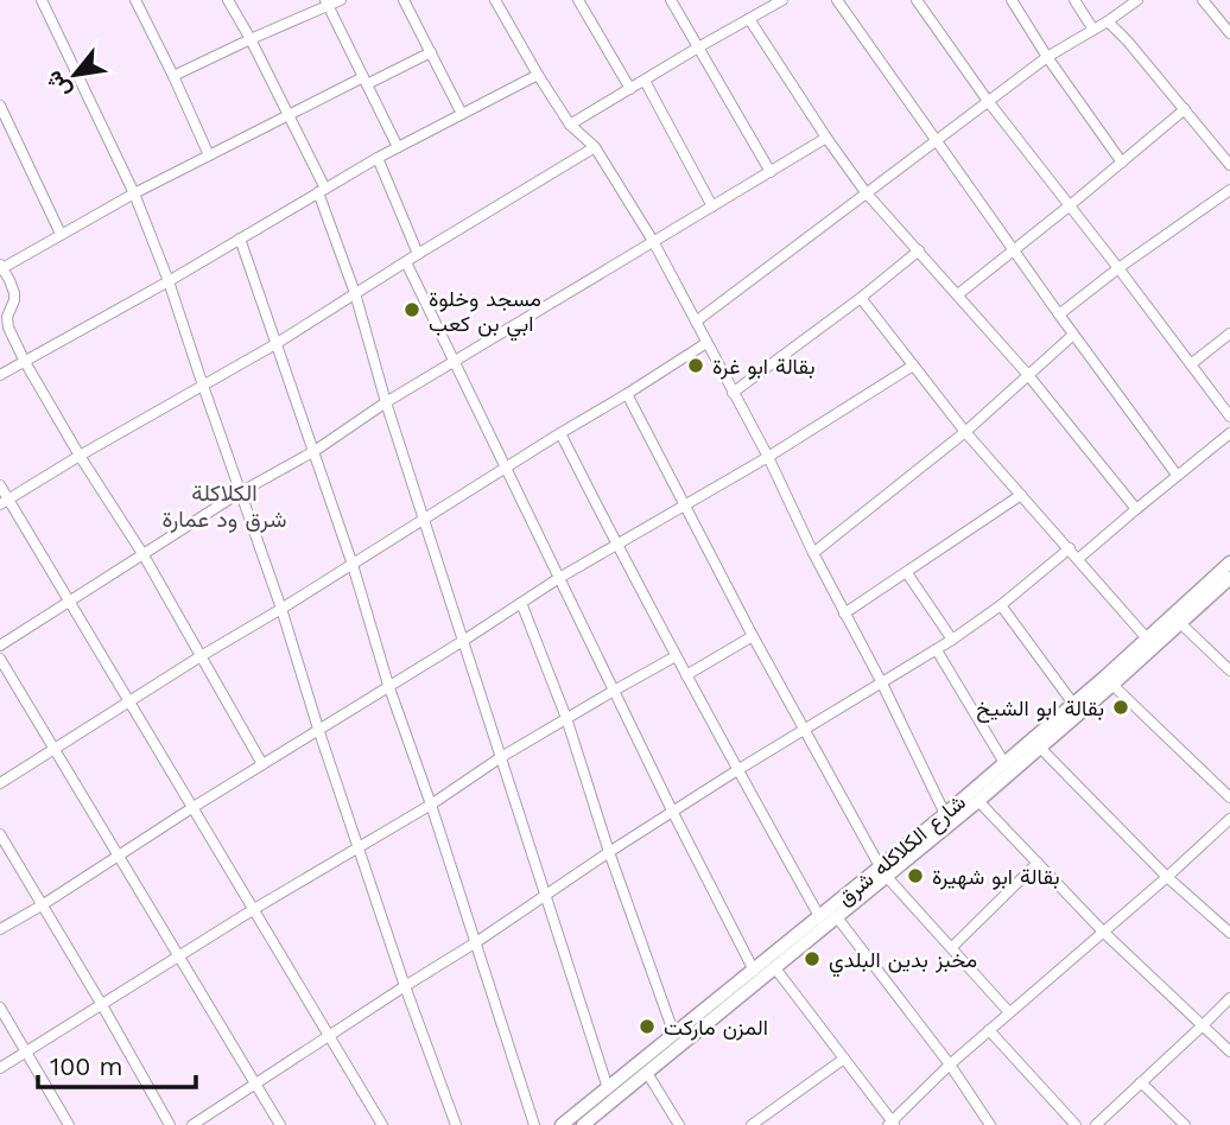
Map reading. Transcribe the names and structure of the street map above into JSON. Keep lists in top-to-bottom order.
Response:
{
  "streets": {
    "street": ["شارع الكلاكله شرق"]
  },
  "districts": ["الكلاكلة شرق ود عمارة"],
  "places": [
    "مسجد وخلوة ابي بن كعب",
    "بقالة ابو غرة",
    "بقالة ابو الشيخ",
    "بقالة ابو شهيرة",
    "مخبز بدين البلدي",
    "المزن ماركت"
  ],
  "scale_bar": "100 m",
  "north": "bottom left"
}
